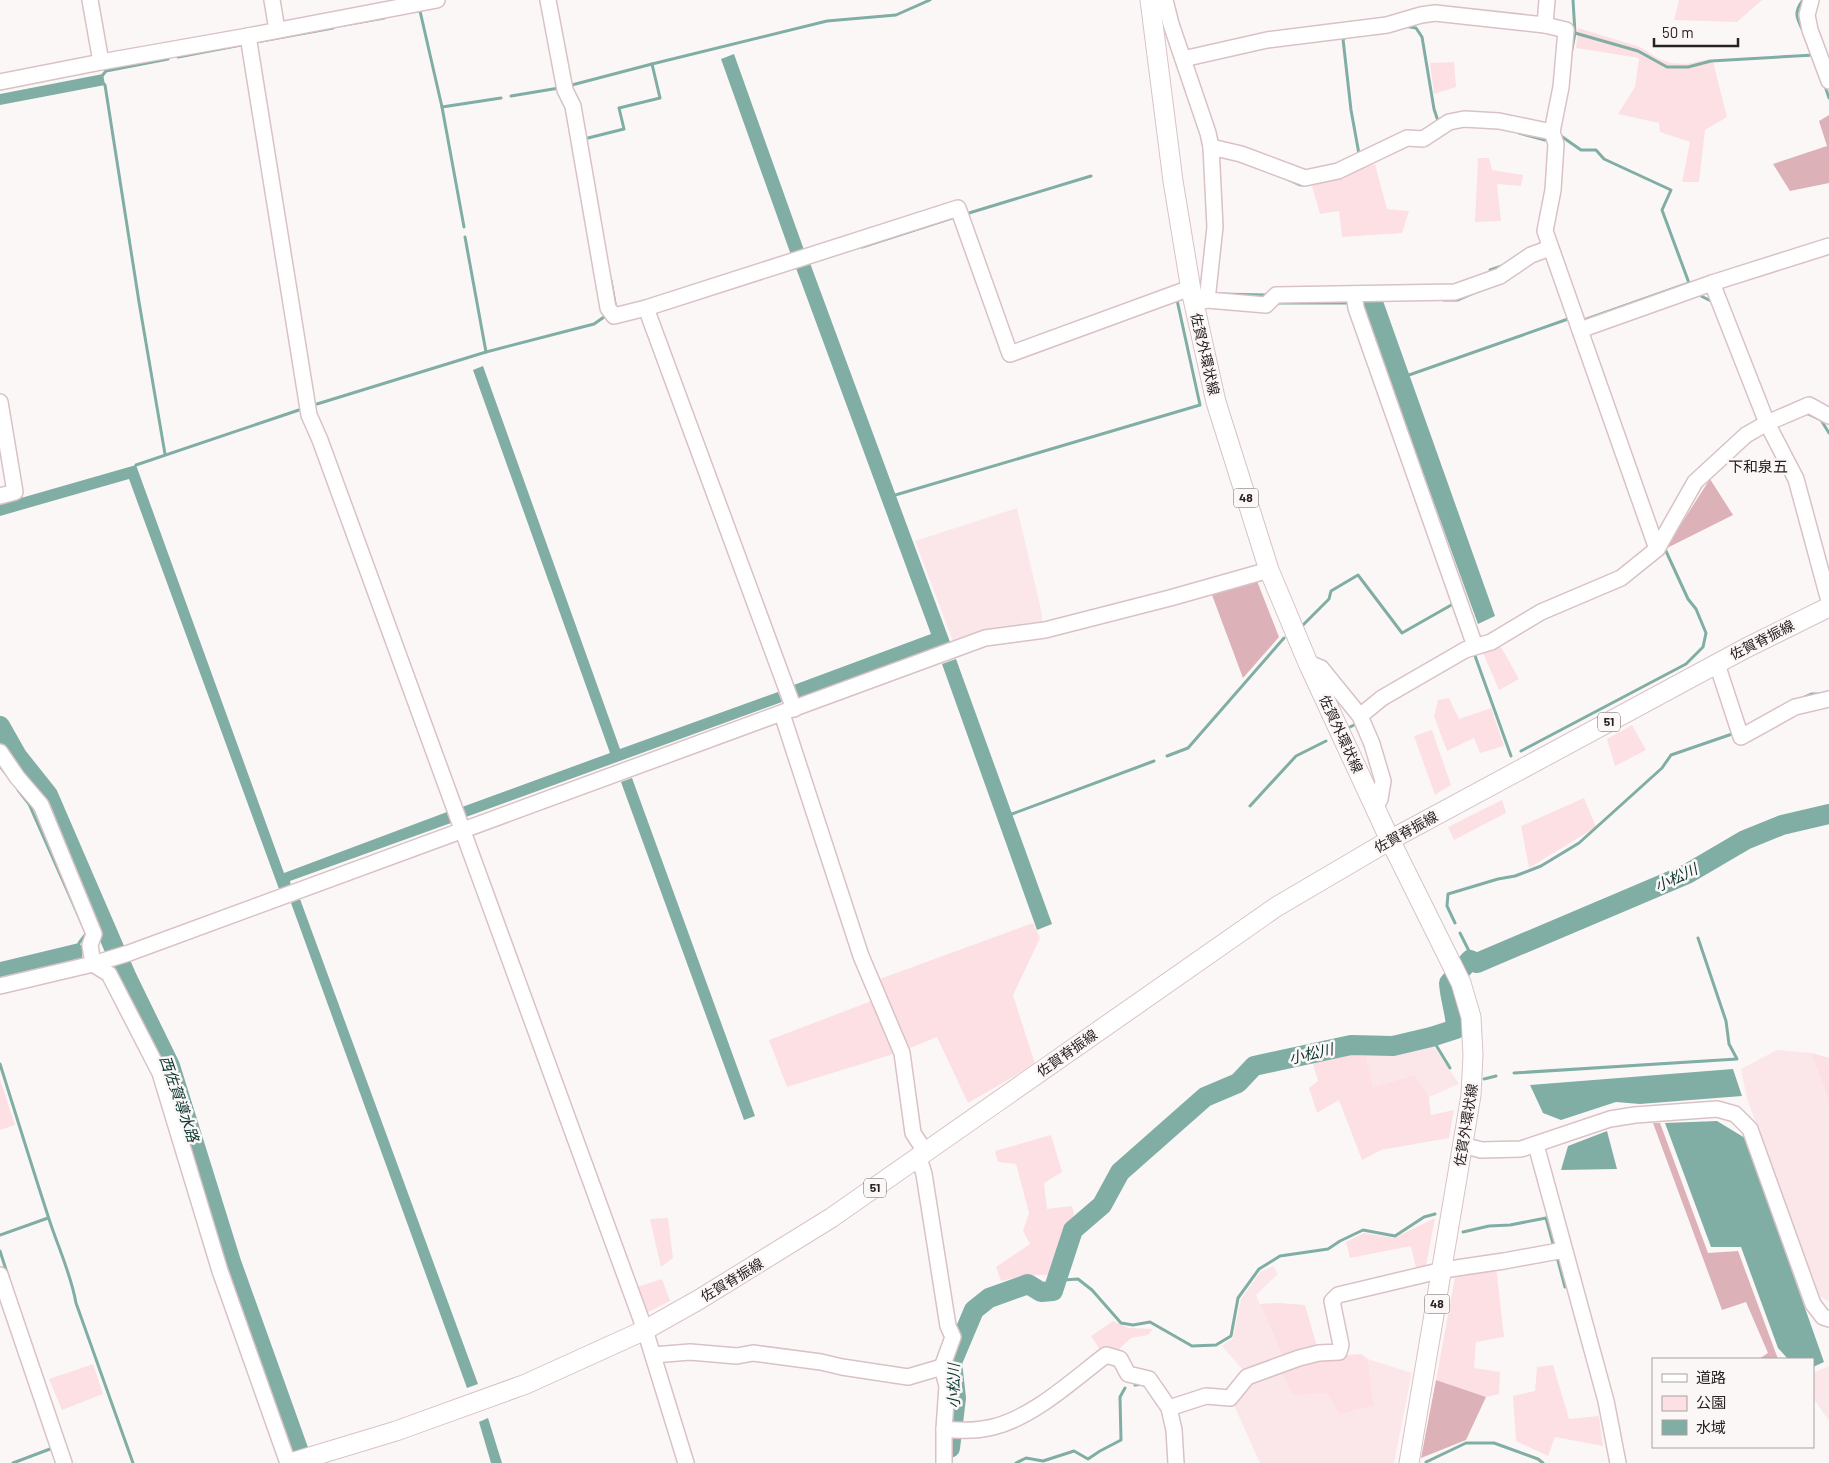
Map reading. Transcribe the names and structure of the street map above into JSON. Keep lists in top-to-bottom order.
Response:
{
  "streets": {
    "main road": [
      "佐賀外環状線",
      "48",
      "佐賀脊振線",
      "51"
    ]
  },
  "crossings": [
    ["佐賀外環状線", "佐賀脊振線"]
  ],
  "districts": ["下和泉五"],
  "water": ["小松川", "西佐賀導水路"],
  "legend": ["道路", "公園", "水域"],
  "scale_bar": "50 m"
}
